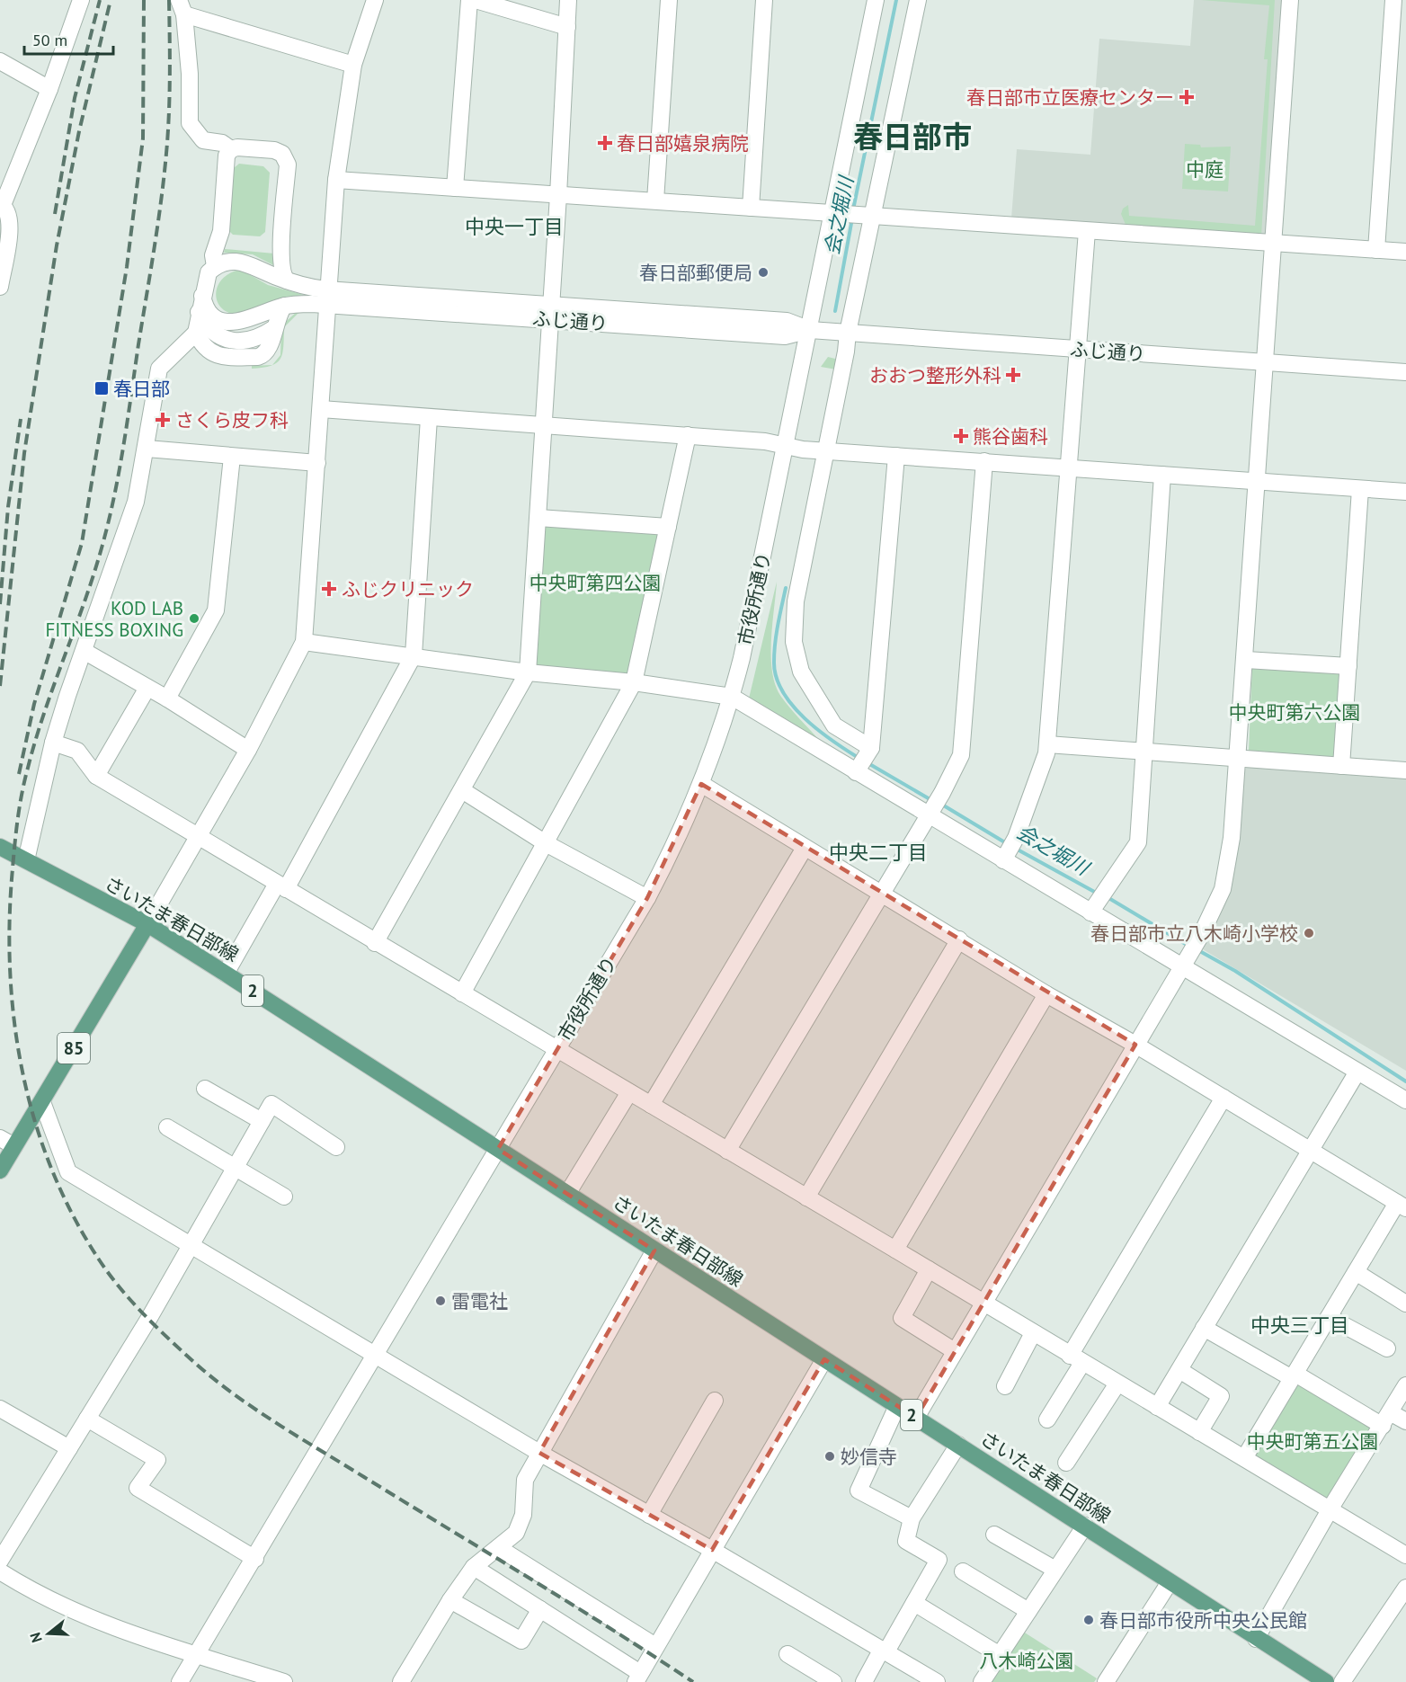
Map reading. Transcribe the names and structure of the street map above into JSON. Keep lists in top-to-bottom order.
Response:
{
  "streets": {
    "main road": ["さいたま春日部線", "2", "85"],
    "street": ["ふじ通り", "市役所通り"]
  },
  "crossings": [
    ["ふじ通り", "市役所通り"],
    ["市役所通り", "さいたま春日部線"],
    ["さいたま春日部線", "85"]
  ],
  "districts": [
    "春日部市",
    "中央一丁目",
    "中央二丁目",
    "中央三丁目"
  ],
  "water": ["会之堀川"],
  "parks": [
    "中庭",
    "中央町第四公園",
    "中央町第六公園",
    "中央町第五公園",
    "八木崎公園"
  ],
  "places": {
    "health": [
      "春日部市立医療センター",
      "春日部嬉泉病院",
      "おおつ整形外科",
      "さくら皮フ科",
      "熊谷歯科",
      "ふじクリニック"
    ],
    "other": [
      "春日部郵便局",
      "KOD LAB FITNESS BOXING",
      "春日部市立八木崎小学校",
      "雷電社",
      "妙信寺",
      "春日部市役所中央公民館"
    ],
    "transit": ["春日部"]
  },
  "scale_bar": "50 m",
  "north": "left"
}
